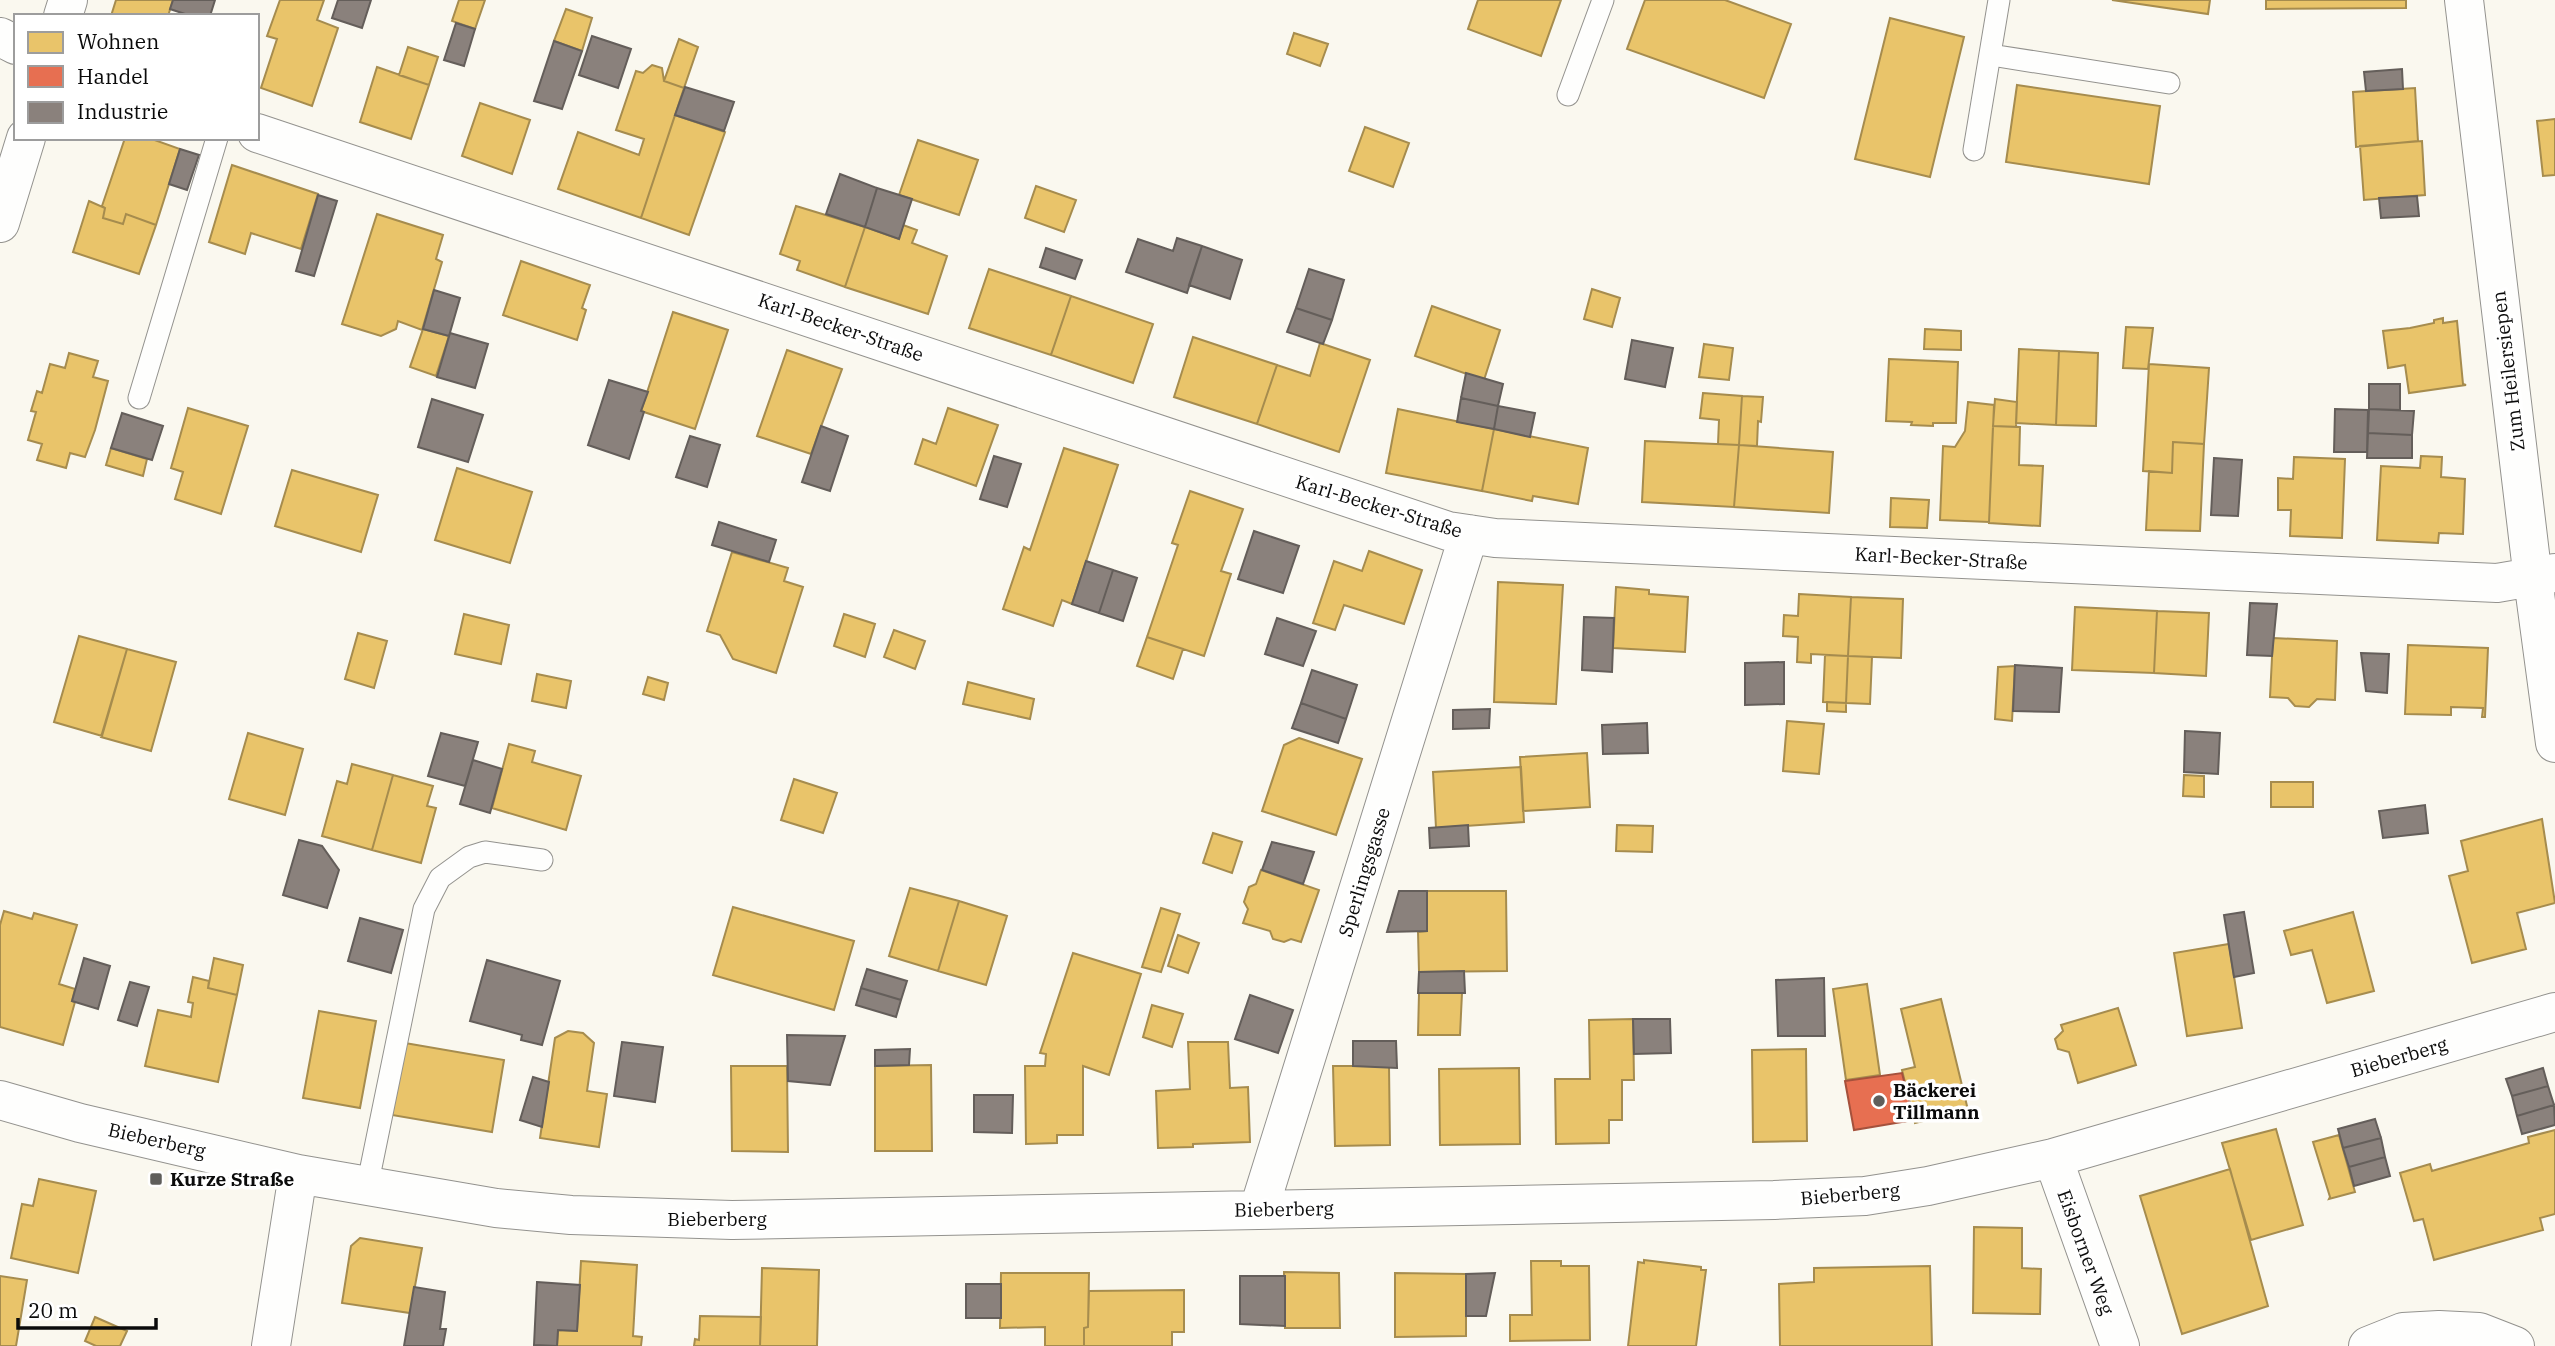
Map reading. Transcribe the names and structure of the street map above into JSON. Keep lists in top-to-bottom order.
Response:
{
  "streets": {
    "street": [
      "Karl-Becker-Straße",
      "Zum Heilersiepen",
      "Sperlingsgasse",
      "Bieberberg",
      "Eisborner Weg"
    ]
  },
  "crossings": [
    ["Karl-Becker-Straße", "Zum Heilersiepen"],
    ["Karl-Becker-Straße", "Sperlingsgasse"],
    ["Sperlingsgasse", "Bieberberg"],
    ["Bieberberg", "Eisborner Weg"]
  ],
  "places": {
    "other": ["Bäckerei Tillmann"],
    "transit": ["Kurze Straße"]
  },
  "legend": ["Wohnen", "Handel", "Industrie"],
  "scale_bar": "20 m"
}
